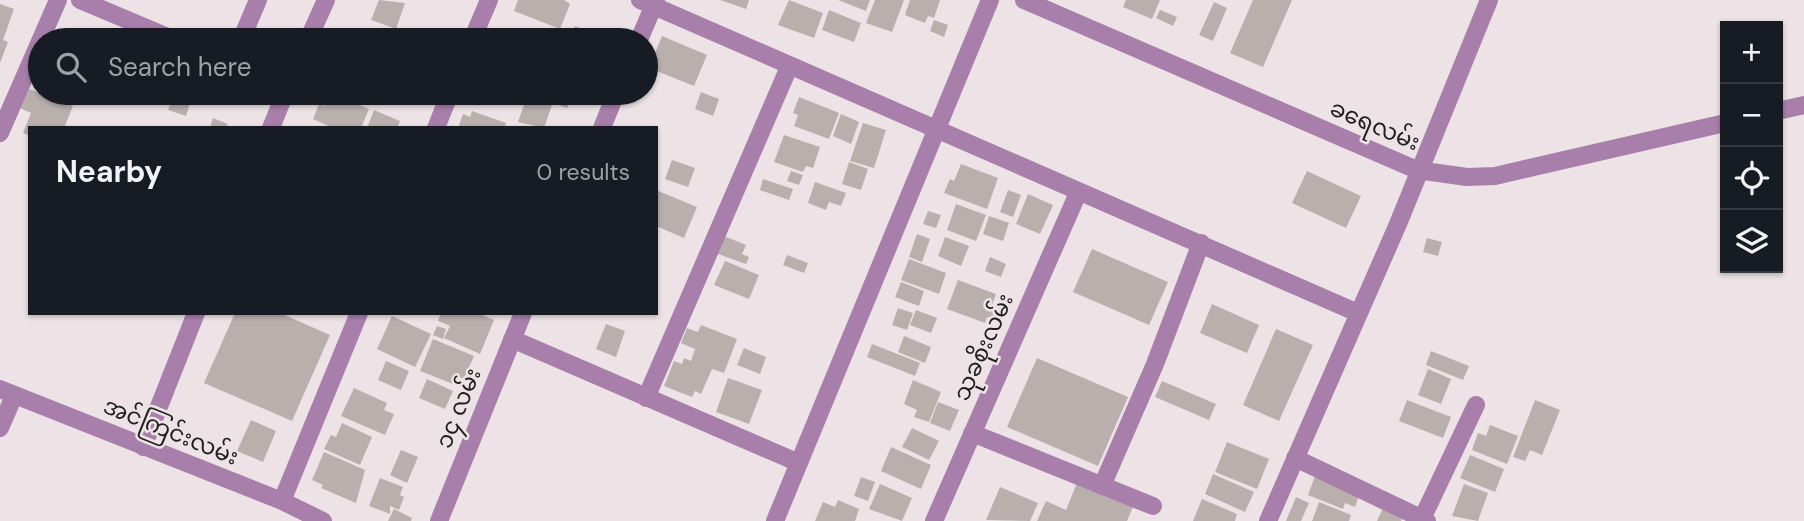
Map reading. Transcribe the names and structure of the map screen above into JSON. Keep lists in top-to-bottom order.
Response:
{
  "streets": {
    "street": [
      "ခရေလမ်း",
      "သုခစိုးလမ်း",
      "၁၄ လမ်း",
      "အင်ကြင်းလမ်း"
    ]
  },
  "page": {
    "map_buttons": ["+", "−"],
    "search": "Search here",
    "heading": ["Nearby", "0 results"]
  }
}
